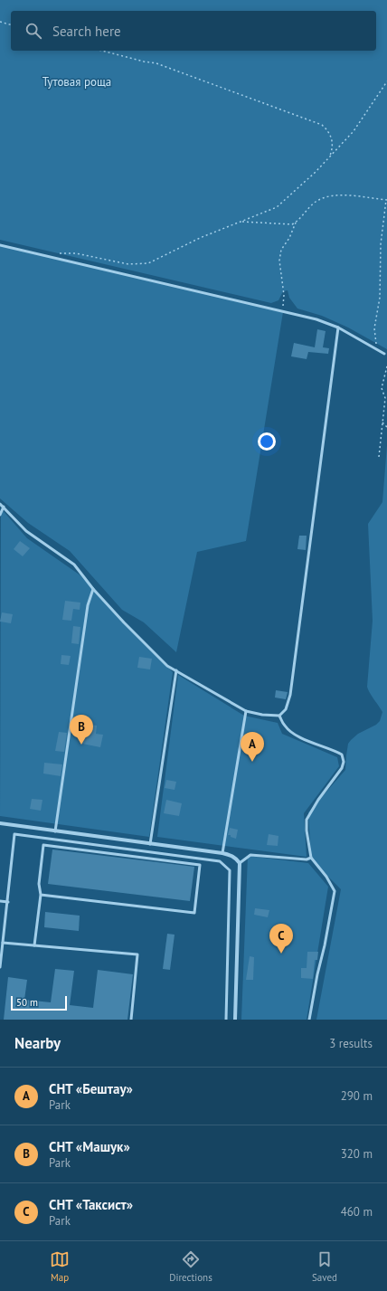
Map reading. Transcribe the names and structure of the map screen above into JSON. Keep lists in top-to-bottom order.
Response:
{
  "parks": ["Тутовая роща"],
  "scale_bar": "50 m",
  "page": {
    "search": "Search here",
    "pins": ["B", "A", "C"],
    "scale": "50 m",
    "heading": ["Nearby", "3 results"],
    "list": [
      {
        "mark": "A",
        "name": "СНТ «Бештау»",
        "note": "Park",
        "value": "290 m"
      },
      {
        "mark": "B",
        "name": "СНТ «Машук»",
        "note": "Park",
        "value": "320 m"
      },
      {
        "mark": "C",
        "name": "СНТ «Таксист»",
        "note": "Park",
        "value": "460 m"
      }
    ],
    "nav": ["Map", "Directions", "Saved"]
  }
}
